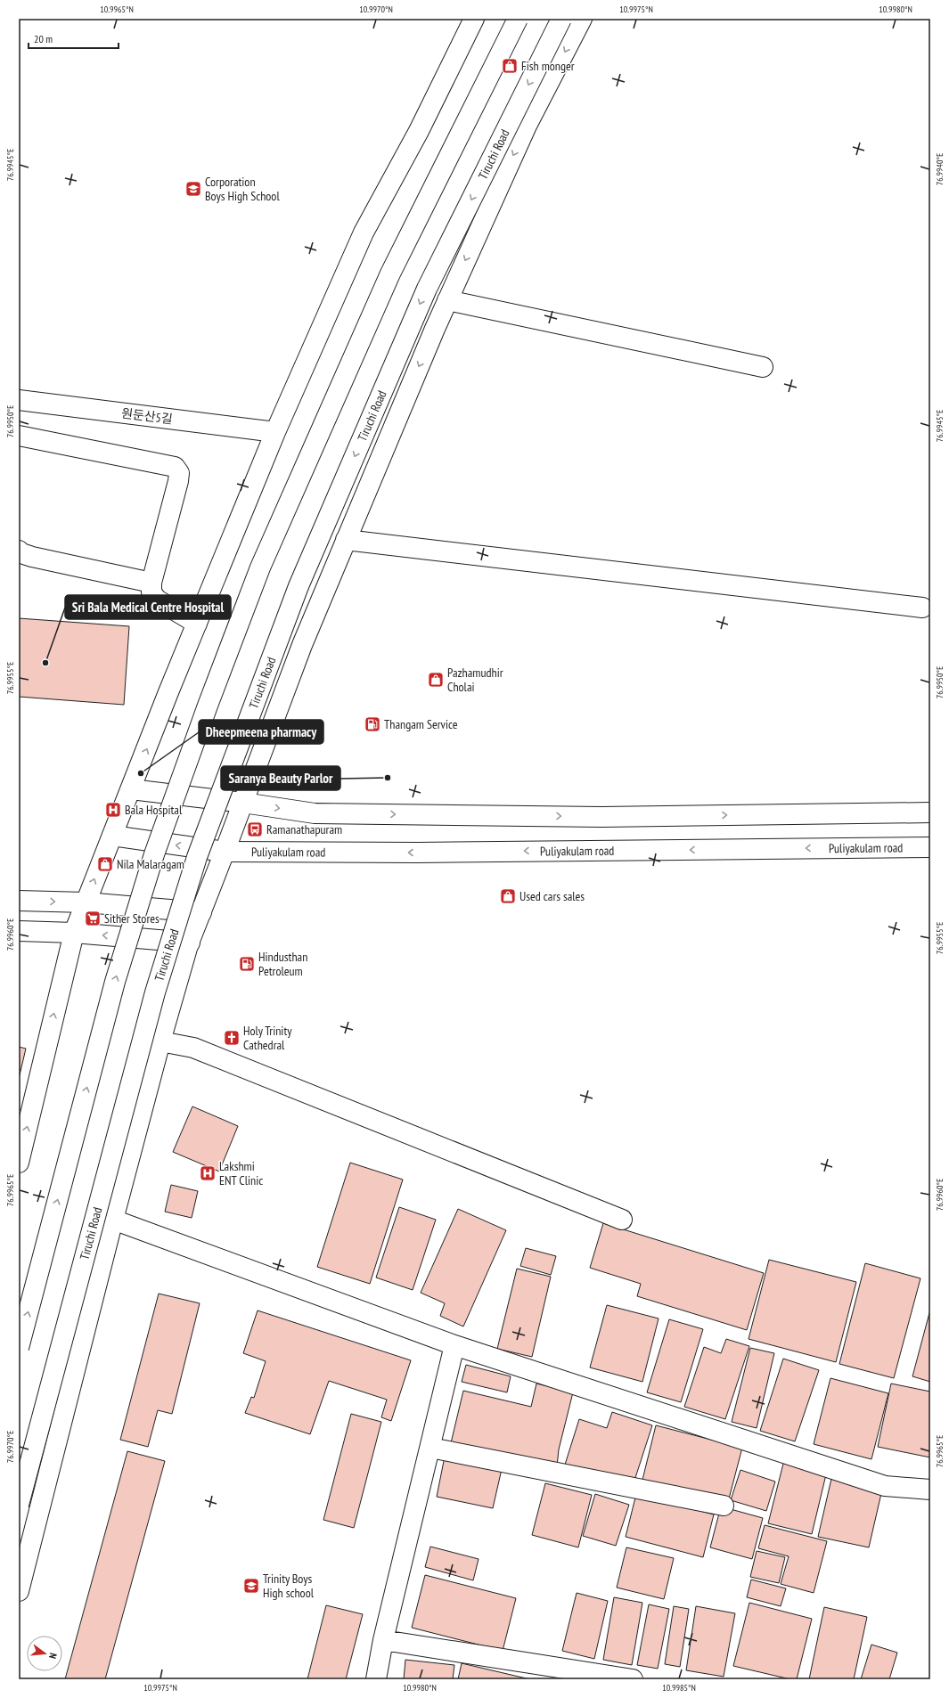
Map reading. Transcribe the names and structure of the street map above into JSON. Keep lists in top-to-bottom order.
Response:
{
  "streets": {
    "main road": ["Tiruchi Road", "원둔산5길", "Puliyakulam road"]
  },
  "places": {
    "shop": [
      "Fish monger",
      "Pazhamudhir Cholai",
      "Nila Malaragam",
      "Used cars sales"
    ],
    "school or university": ["Corporation Boys High School", "Trinity Boys High school"],
    "other": ["Sri Bala Medical Centre Hospital", "Dheepmeena pharmacy", "Saranya Beauty Parlor"],
    "fuel station": ["Thangam Service", "Hindusthan Petroleum"],
    "hospital": ["Bala Hospital", "Lakshmi ENT Clinic"],
    "bus stop": ["Ramanathapuram"],
    "supermarket": ["Sither Stores"],
    "church": ["Holy Trinity Cathedral"]
  },
  "scale_bar": "20 m",
  "north": "right",
  "coordinates": [
    "10.9965°N",
    "10.9970°N",
    "10.9975°N",
    "10.9980°N",
    "76.9945°E",
    "76.9940°E",
    "76.9950°E",
    "76.9955°E",
    "76.9960°E",
    "76.9965°E",
    "76.9970°E",
    "10.9985°N"
  ]
}
